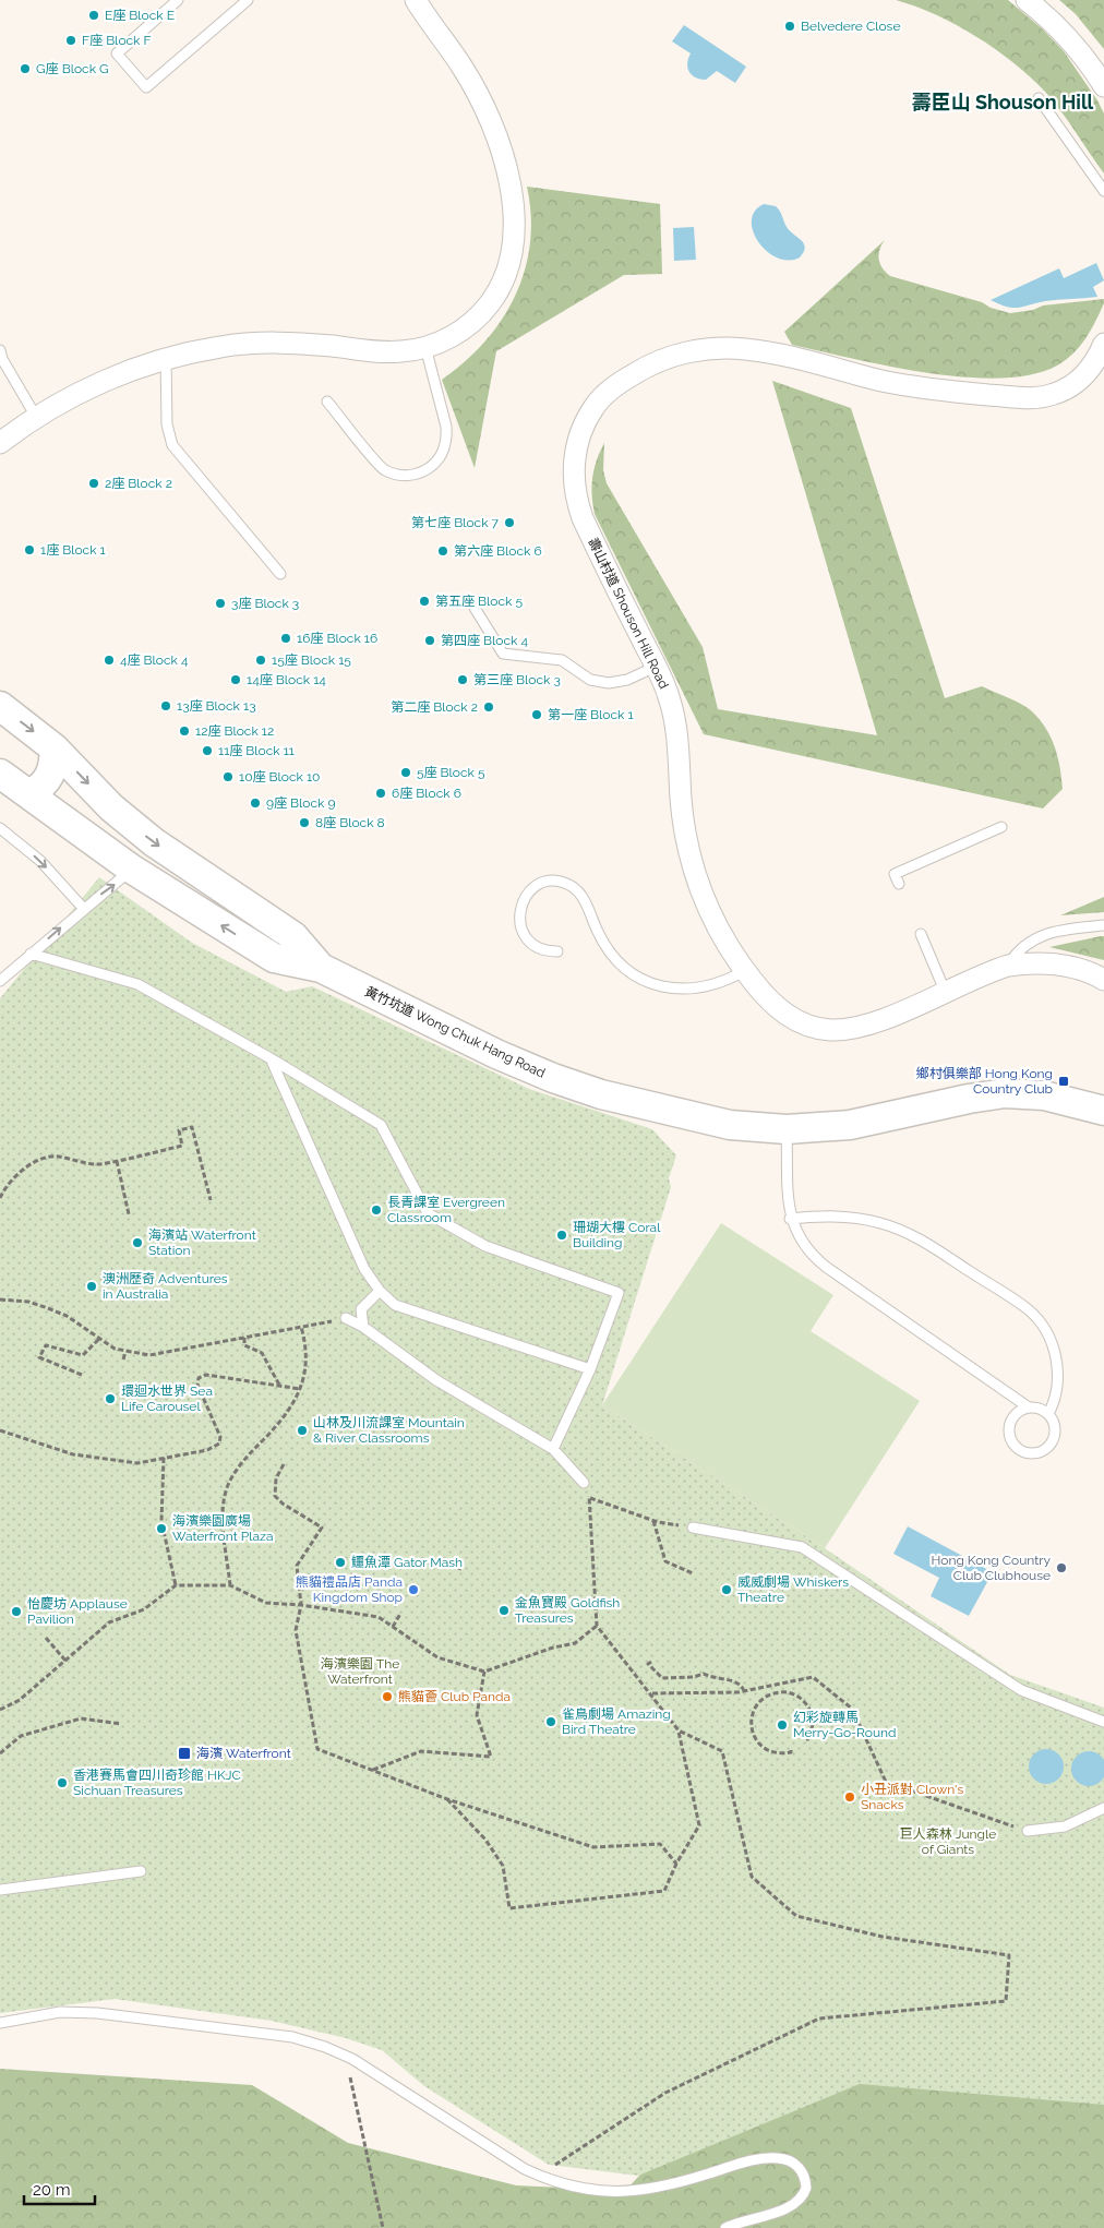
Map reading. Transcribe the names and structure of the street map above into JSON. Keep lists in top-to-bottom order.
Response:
{
  "streets": {
    "main road": ["黃竹坑道 Wong Chuk Hang Road"],
    "street": ["壽山村道 Shouson Hill Road"]
  },
  "districts": ["壽臣山 Shouson Hill"],
  "parks": ["海濱樂園 The Waterfront", "巨人森林 Jungle of Giants"],
  "places": {
    "other": [
      "E座 Block E",
      "Belvedere Close",
      "F座 Block F",
      "G座 Block G",
      "2座 Block 2",
      "第七座 Block 7",
      "1座 Block 1",
      "第六座 Block 6",
      "第五座 Block 5",
      "3座 Block 3",
      "16座 Block 16",
      "第四座 Block 4",
      "4座 Block 4",
      "15座 Block 15",
      "14座 Block 14",
      "第三座 Block 3",
      "13座 Block 13",
      "第二座 Block 2",
      "第一座 Block 1",
      "12座 Block 12",
      "11座 Block 11",
      "5座 Block 5",
      "10座 Block 10",
      "6座 Block 6",
      "9座 Block 9",
      "8座 Block 8",
      "長青課室 Evergreen Classroom",
      "珊瑚大樓 Coral Building",
      "海濱站 Waterfront Station",
      "澳洲歷奇 Adventures in Australia",
      "環迴水世界 Sea Life Carousel",
      "山林及川流課室 Mountain & River Classrooms",
      "海濱樂園廣場 Waterfront Plaza",
      "鱷魚潭 Gator Mash",
      "Hong Kong Country Club Clubhouse",
      "熊貓禮品店 Panda Kingdom Shop",
      "威威劇場 Whiskers Theatre",
      "金魚寶殿 Goldfish Treasures",
      "怡慶坊 Applause Pavilion",
      "熊貓薈 Club Panda",
      "雀鳥劇場 Amazing Bird Theatre",
      "幻彩旋轉馬 Merry-Go-Round",
      "香港賽馬會四川奇珍館 HKJC Sichuan Treasures",
      "小丑派對 Clown's Snacks"
    ],
    "transit": ["鄉村俱樂部 Hong Kong Country Club", "海濱 Waterfront"]
  },
  "scale_bar": "20 m"
}
